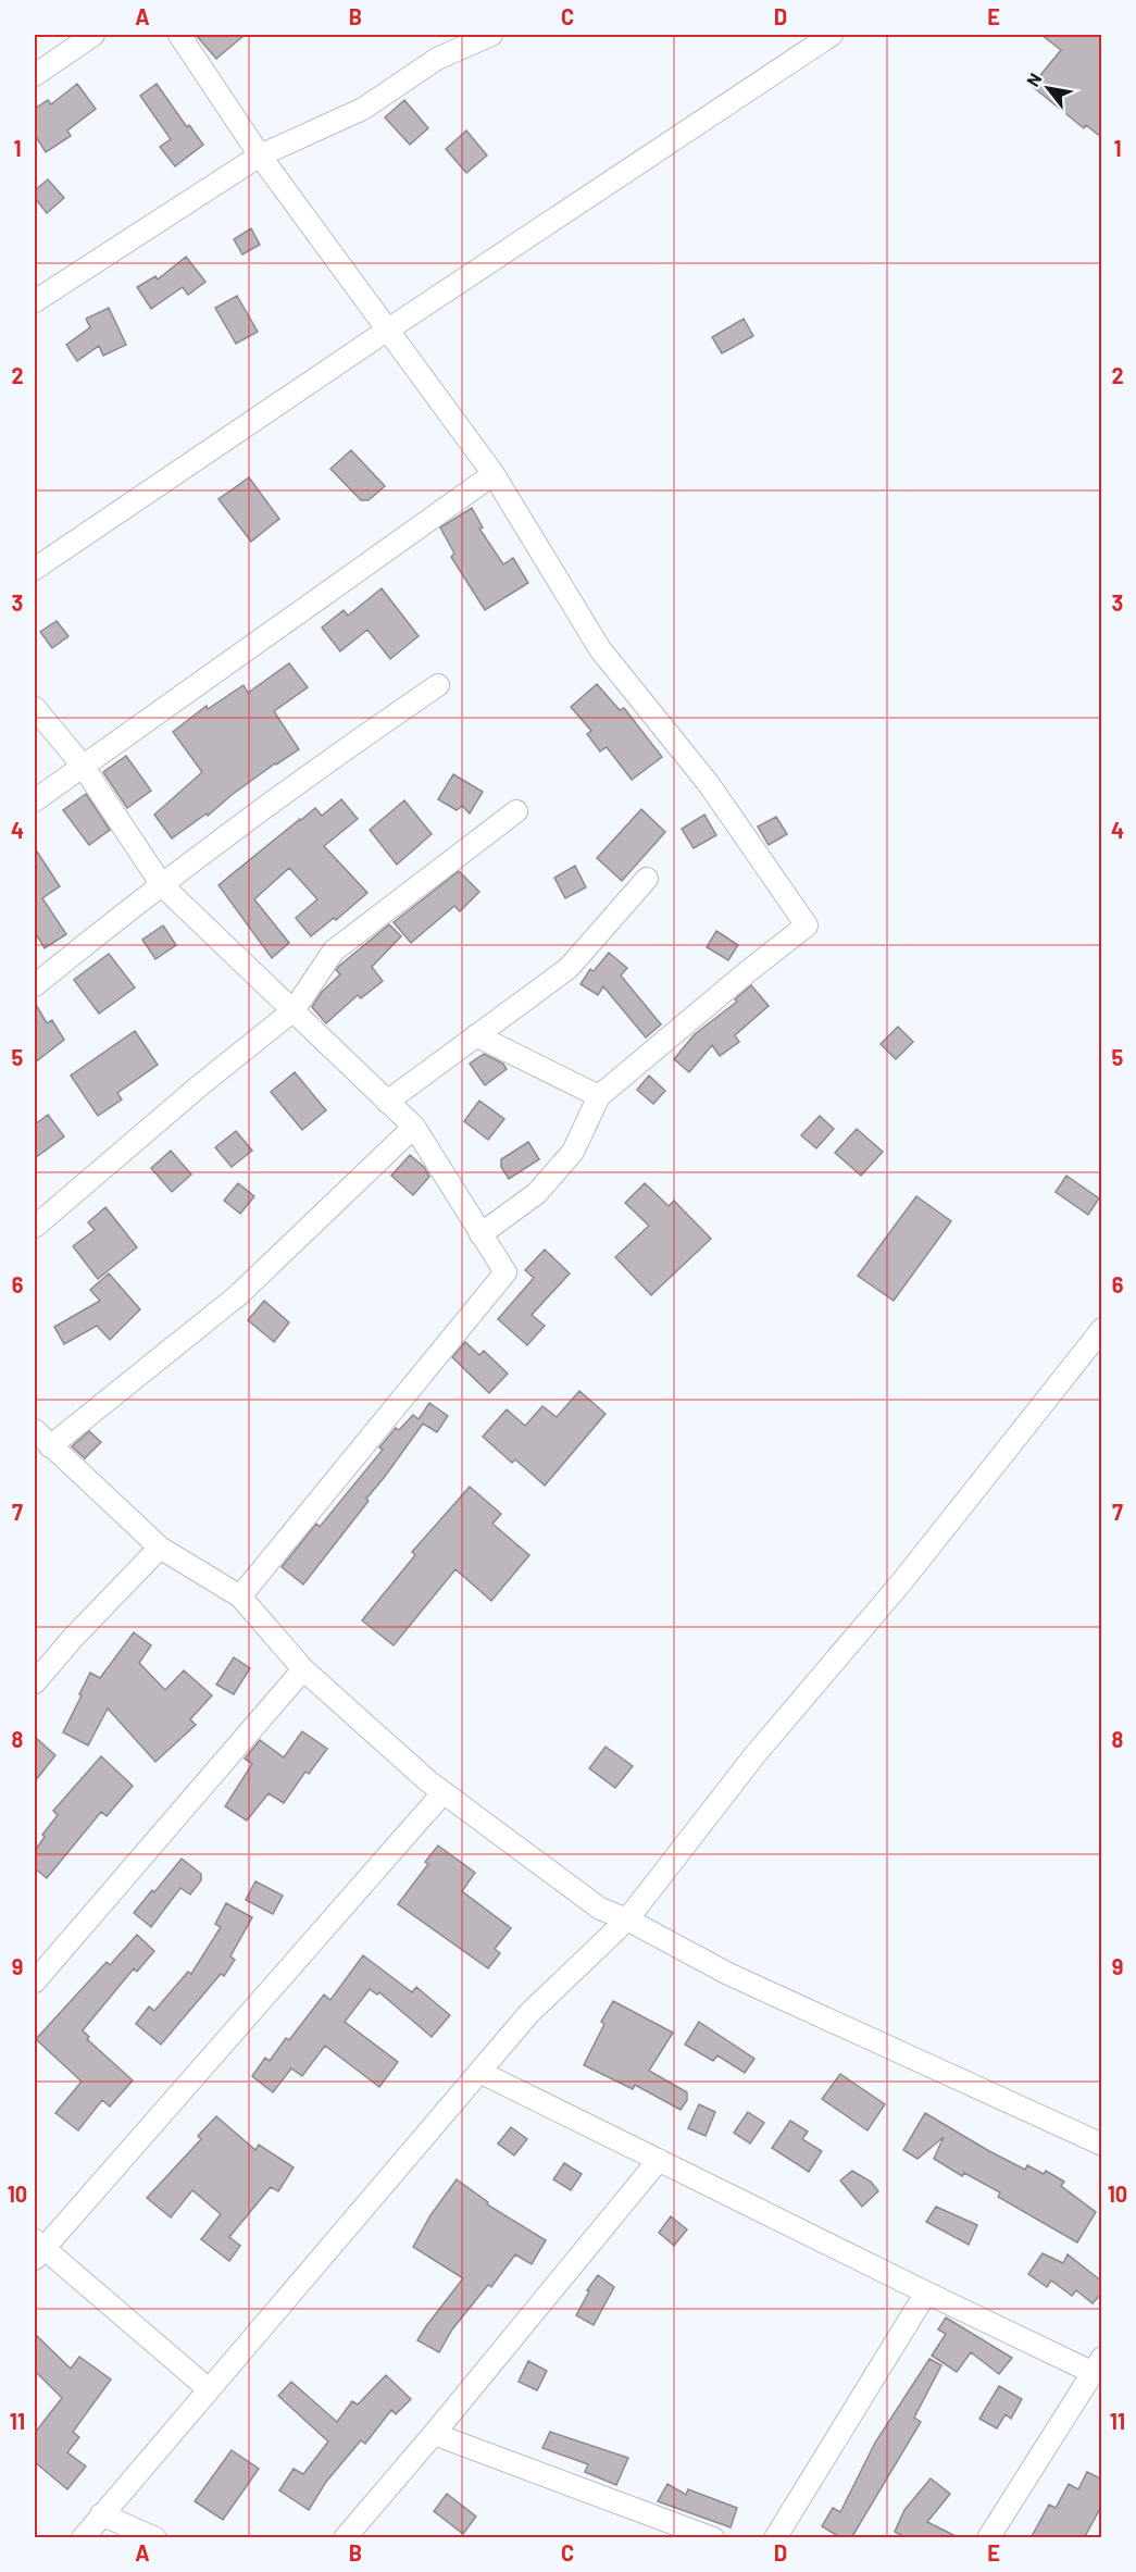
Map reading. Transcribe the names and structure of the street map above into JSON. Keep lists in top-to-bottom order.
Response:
{
  "north": "top left",
  "grid": {
    "columns": [
      "A",
      "B",
      "C",
      "D",
      "E"
    ],
    "rows": [
      "1",
      "2",
      "3",
      "4",
      "5",
      "6",
      "7",
      "8",
      "9",
      "10",
      "11"
    ]
  }
}
